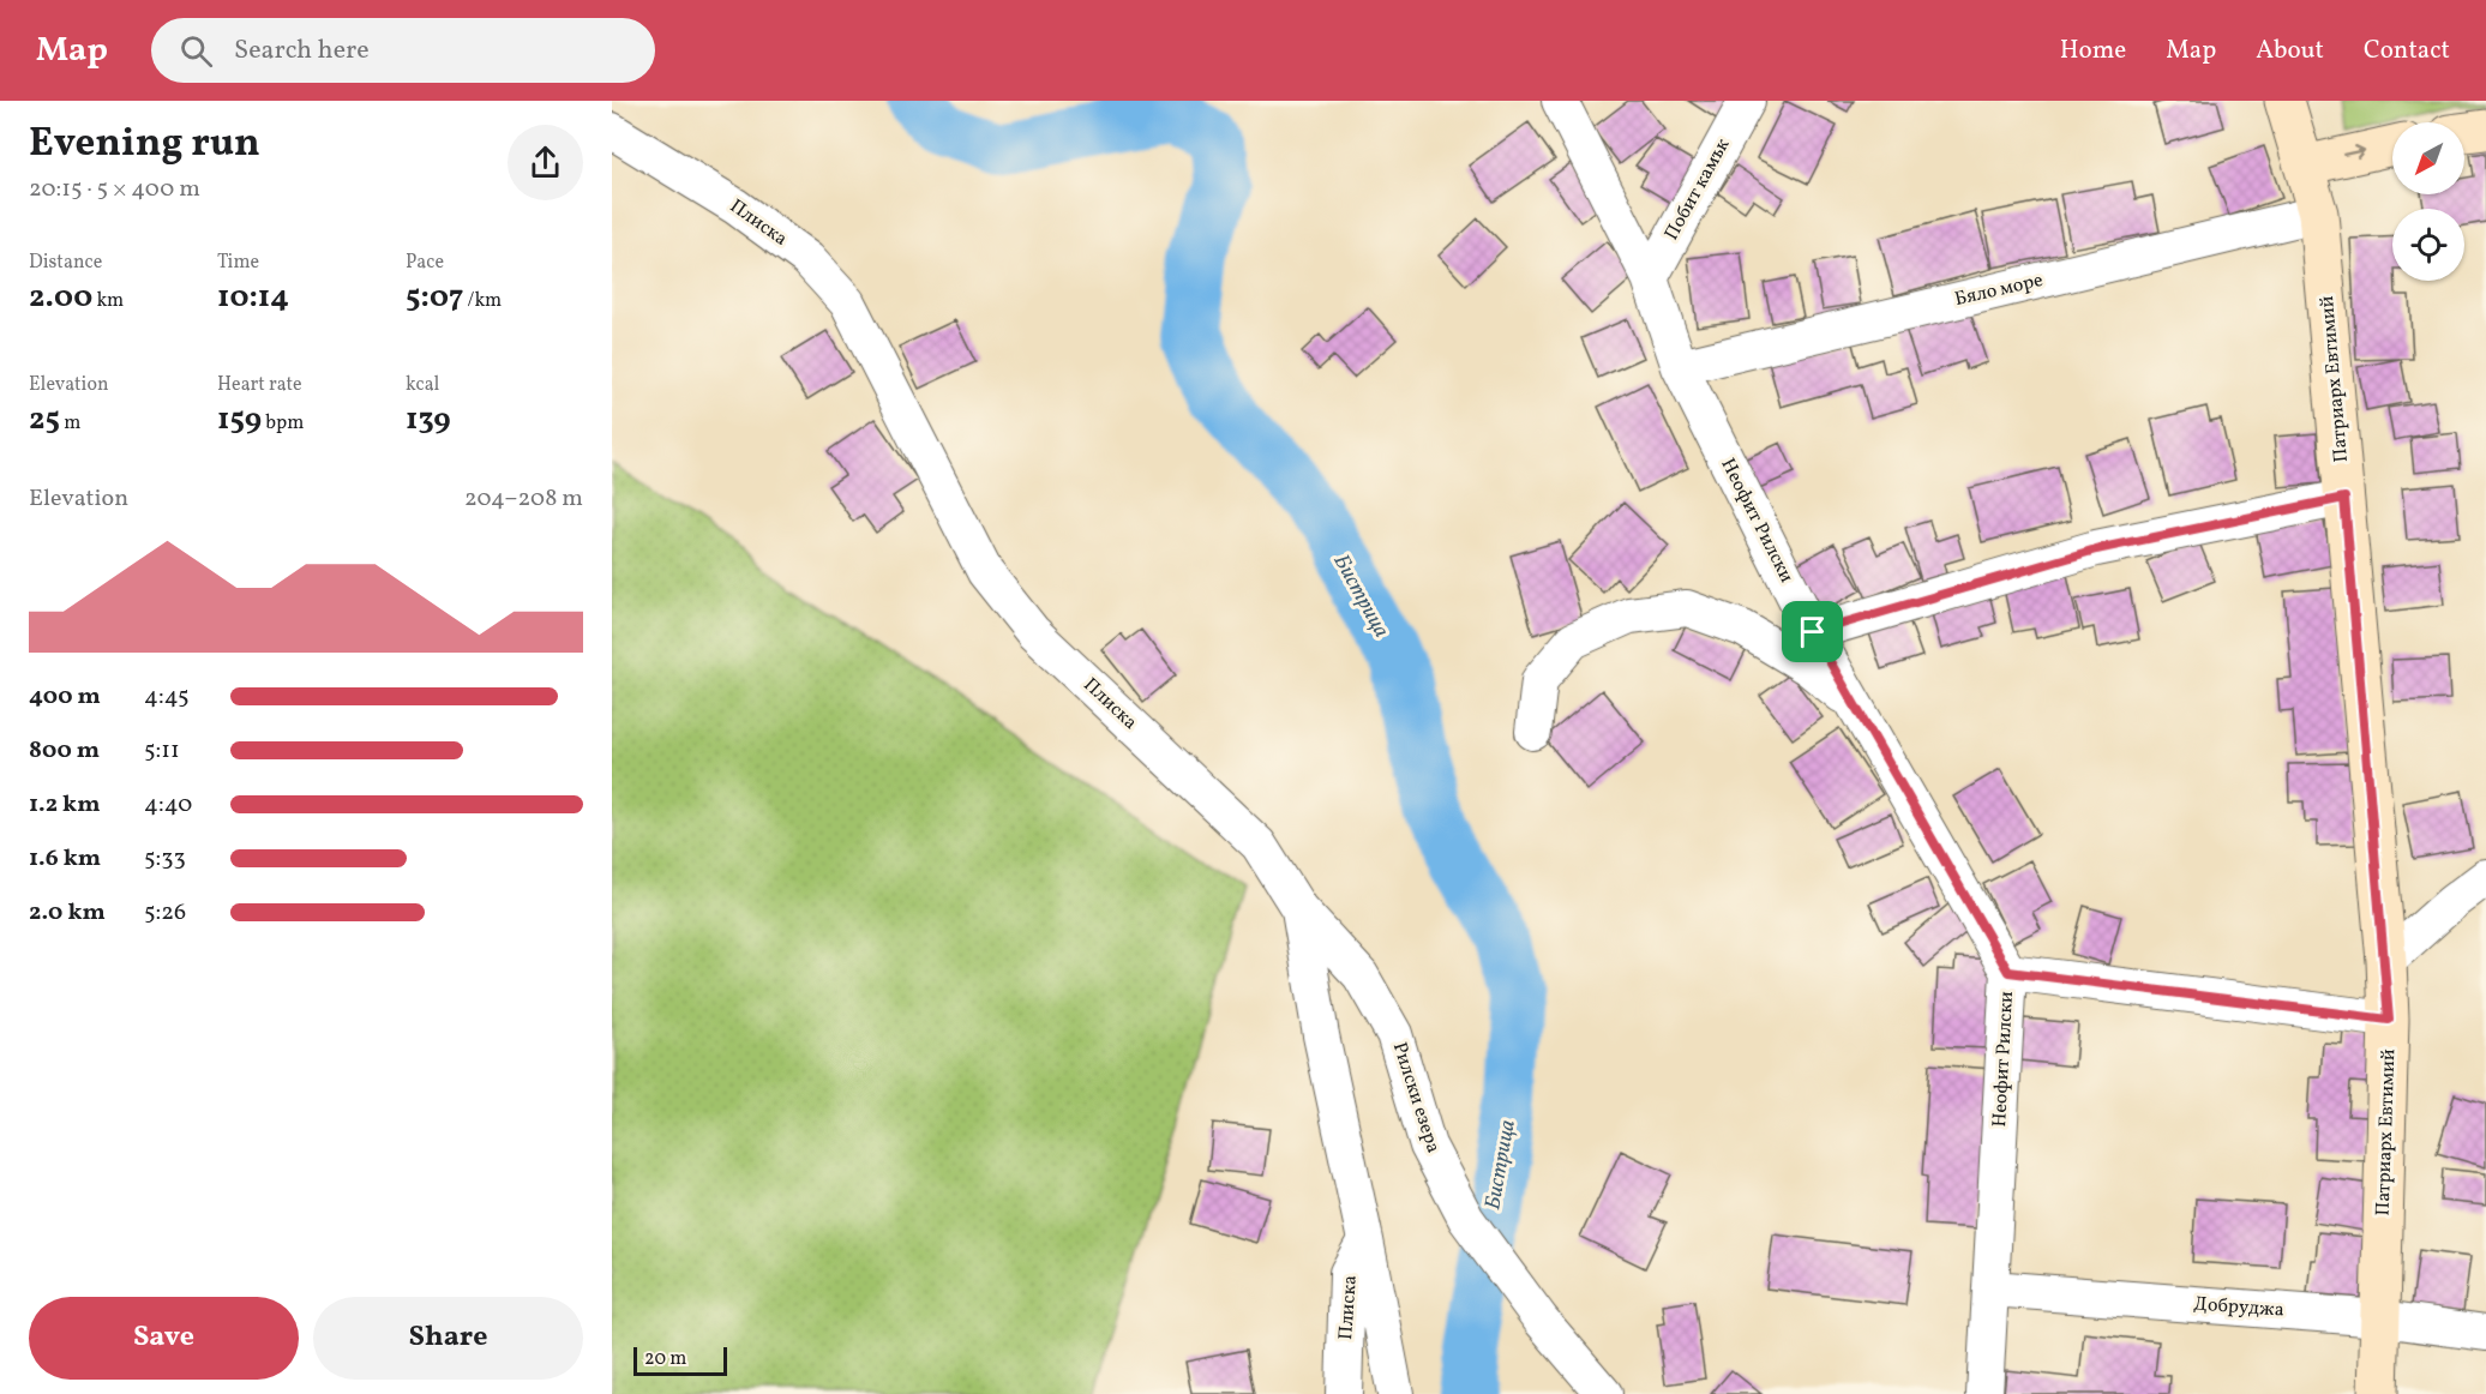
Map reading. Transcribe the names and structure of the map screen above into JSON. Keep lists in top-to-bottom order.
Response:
{
  "streets": {
    "street": [
      "Побит камък",
      "Плиска",
      "Бяло море",
      "Патриарх Евтимий",
      "Неофит Рилски",
      "Рилски езера",
      "Добруджа"
    ]
  },
  "crossings": [
    ["Побит камък", "Неофит Рилски"],
    ["Плиска", "Рилски езера"],
    ["Бяло море", "Патриарх Евтимий"],
    ["Бяло море", "Неофит Рилски"],
    ["Патриарх Евтимий", "Добруджа"],
    ["Неофит Рилски", "Добруджа"]
  ],
  "water": ["Бистрица"],
  "scale_bar": "20 m",
  "north": "bottom left",
  "page": {
    "header": "Map",
    "search": "Search here",
    "nav": [
      "Home",
      "Map",
      "About",
      "Contact"
    ],
    "heading": ["Evening run", "20:15 · 5 × 400 m"],
    "stats": [
      ["Distance", "2.00 km"],
      ["Time", "10:14"],
      ["Pace", "5:07 /km"],
      ["Elevation", "25 m"],
      ["Heart rate", "159 bpm"],
      ["kcal", "139"]
    ],
    "chart": ["Elevation", "204–208 m"],
    "list": [
      {
        "name": "400 m",
        "note": "4:45"
      },
      {
        "name": "800 m",
        "note": "5:11"
      },
      {
        "name": "1.2 km",
        "note": "4:40"
      },
      {
        "name": "1.6 km",
        "note": "5:33"
      },
      {
        "name": "2.0 km",
        "note": "5:26"
      }
    ],
    "buttons": ["Save", "Share"],
    "scale": "20 m"
  }
}
